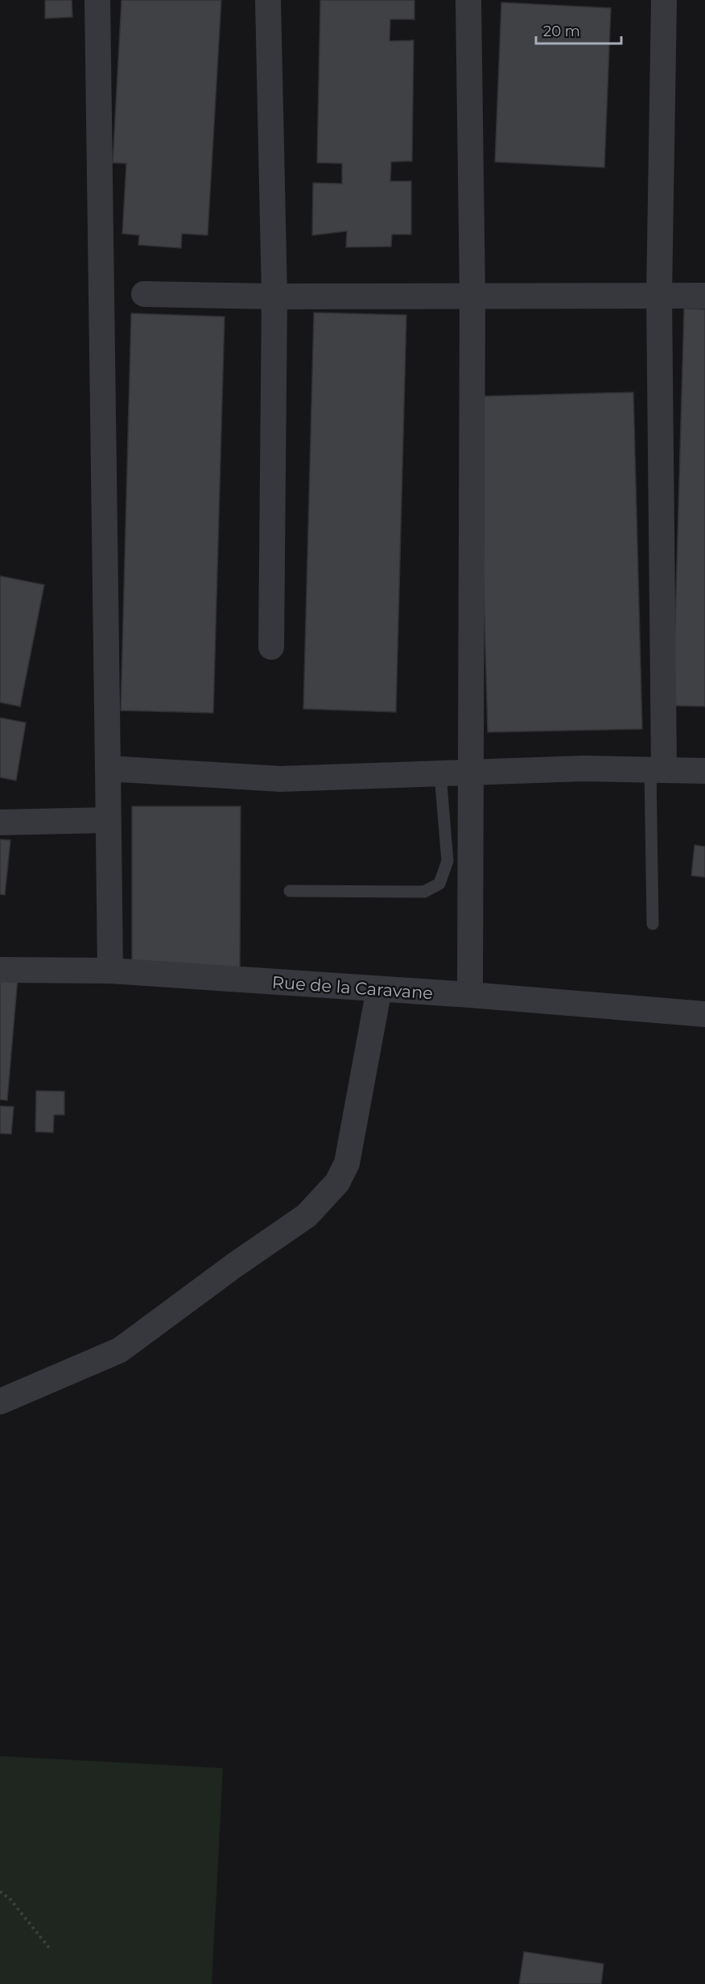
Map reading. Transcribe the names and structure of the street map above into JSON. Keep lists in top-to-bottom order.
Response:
{
  "streets": {
    "street": ["Rue de la Caravane"]
  },
  "scale_bar": "20 m"
}
